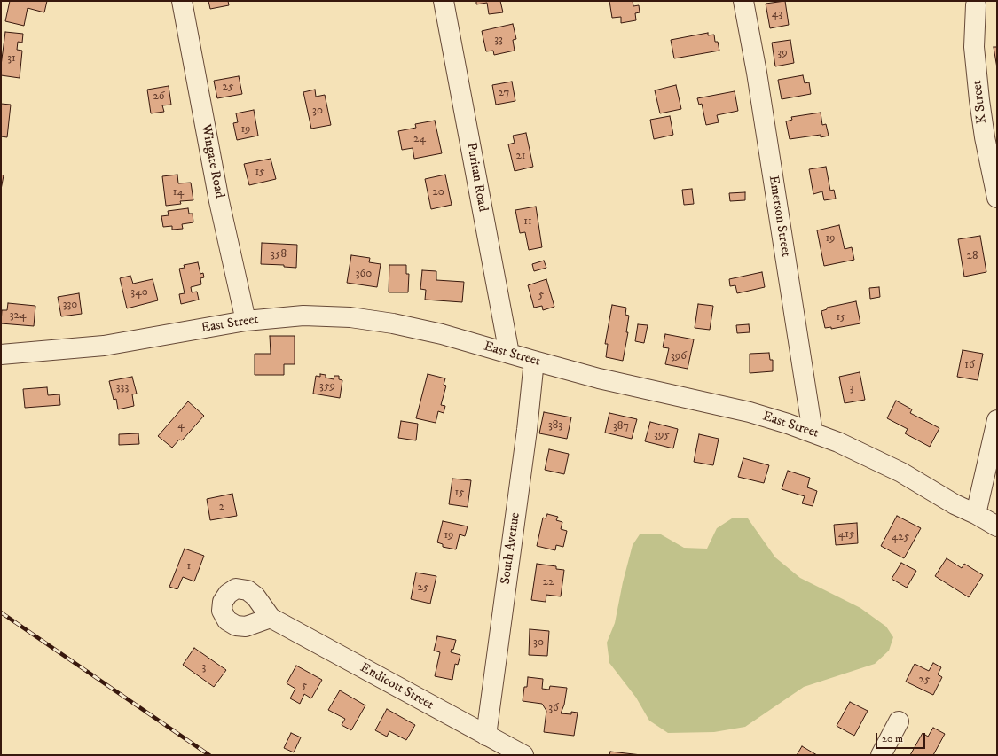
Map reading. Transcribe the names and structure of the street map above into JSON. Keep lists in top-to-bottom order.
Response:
{
  "streets": {
    "street": [
      "K Street",
      "Wingate Road",
      "Puritan Road",
      "Emerson Street",
      "East Street",
      "South Avenue",
      "Endicott Street"
    ]
  },
  "crossings": [
    ["Wingate Road", "East Street"],
    ["Puritan Road", "East Street"],
    ["Emerson Street", "East Street"],
    ["East Street", "South Avenue"],
    ["South Avenue", "Endicott Street"]
  ],
  "house_numbers": [
    "43",
    "33",
    "39",
    "31",
    "25",
    "27",
    "26",
    "30",
    "19",
    "24",
    "21",
    "15",
    "14",
    "20",
    "11",
    "19",
    "358",
    "28",
    "360",
    "340",
    "5",
    "330",
    "324",
    "15",
    "396",
    "16",
    "359",
    "333",
    "3",
    "4",
    "383",
    "387",
    "395",
    "15",
    "2",
    "415",
    "19",
    "425",
    "1",
    "22",
    "25",
    "30",
    "3",
    "25",
    "5",
    "36"
  ],
  "scale_bar": "20 m"
}
